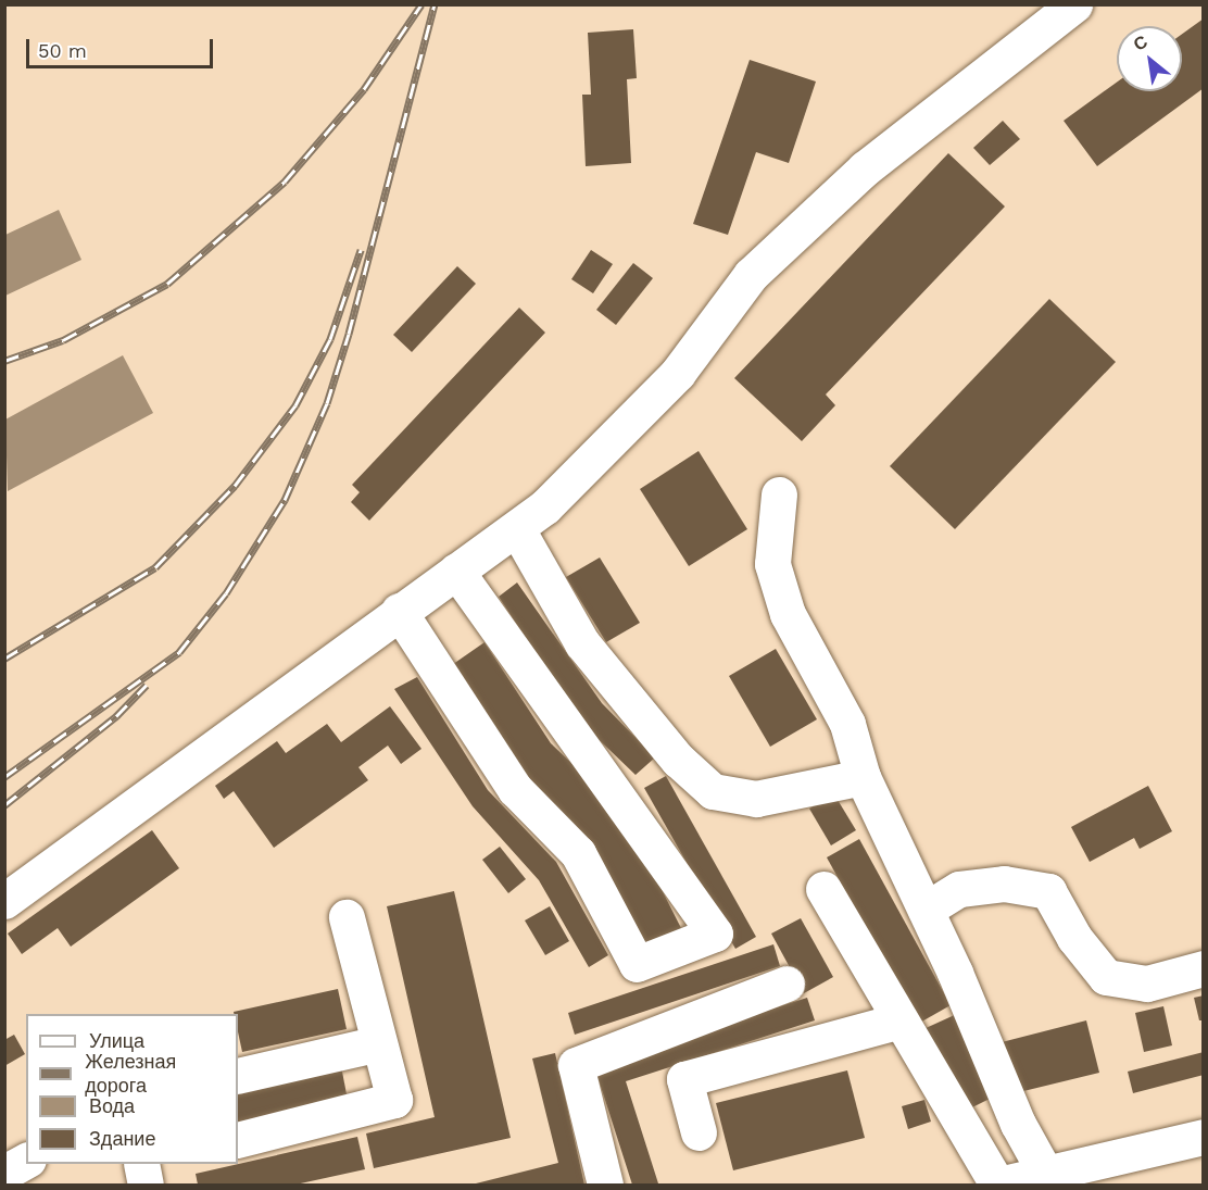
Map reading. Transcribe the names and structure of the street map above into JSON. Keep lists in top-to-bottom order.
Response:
{
  "legend": [
    "Улица",
    "Железная дорога",
    "Вода",
    "Здание"
  ],
  "scale_bar": "50 m",
  "north": "top left"
}
